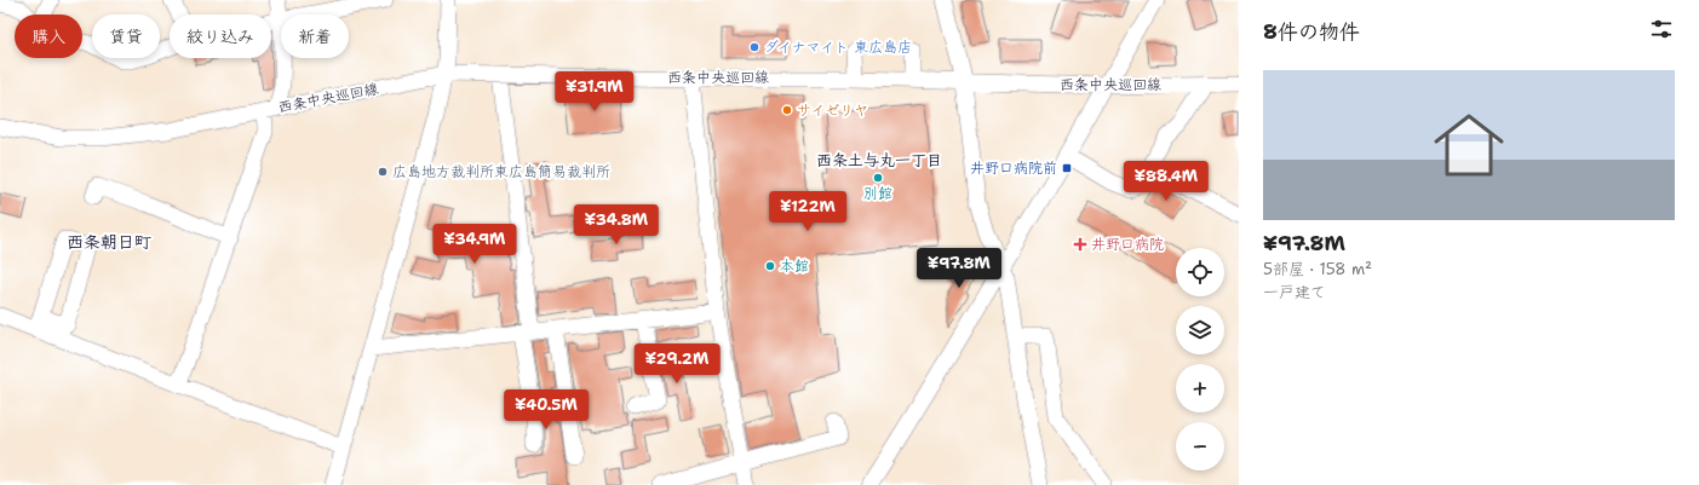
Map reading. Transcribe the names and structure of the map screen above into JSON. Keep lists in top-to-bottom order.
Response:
{
  "streets": {
    "street": ["西条中央巡回線"]
  },
  "districts": ["西条土与丸一丁目", "西条朝日町"],
  "places": {
    "other": [
      "ダイナマイト 東広島店",
      "サイゼリヤ",
      "広島地方裁判所東広島簡易裁判所",
      "別館",
      "本館"
    ],
    "transit": ["井野口病院前"],
    "health": ["井野口病院"]
  },
  "page": {
    "heading": "8件の物件",
    "chip": [
      "購入",
      "賃貸",
      "絞り込み",
      "新着"
    ],
    "list": [
      {
        "name": "¥97.8M",
        "note": "5部屋 · 158 m² · 一戸建て"
      }
    ],
    "price": [
      "¥31.9M",
      "¥88.4M",
      "¥122M",
      "¥34.8M",
      "¥34.9M",
      "¥97.8M",
      "¥29.2M",
      "¥40.5M"
    ],
    "map_buttons": ["+", "−"]
  }
}
